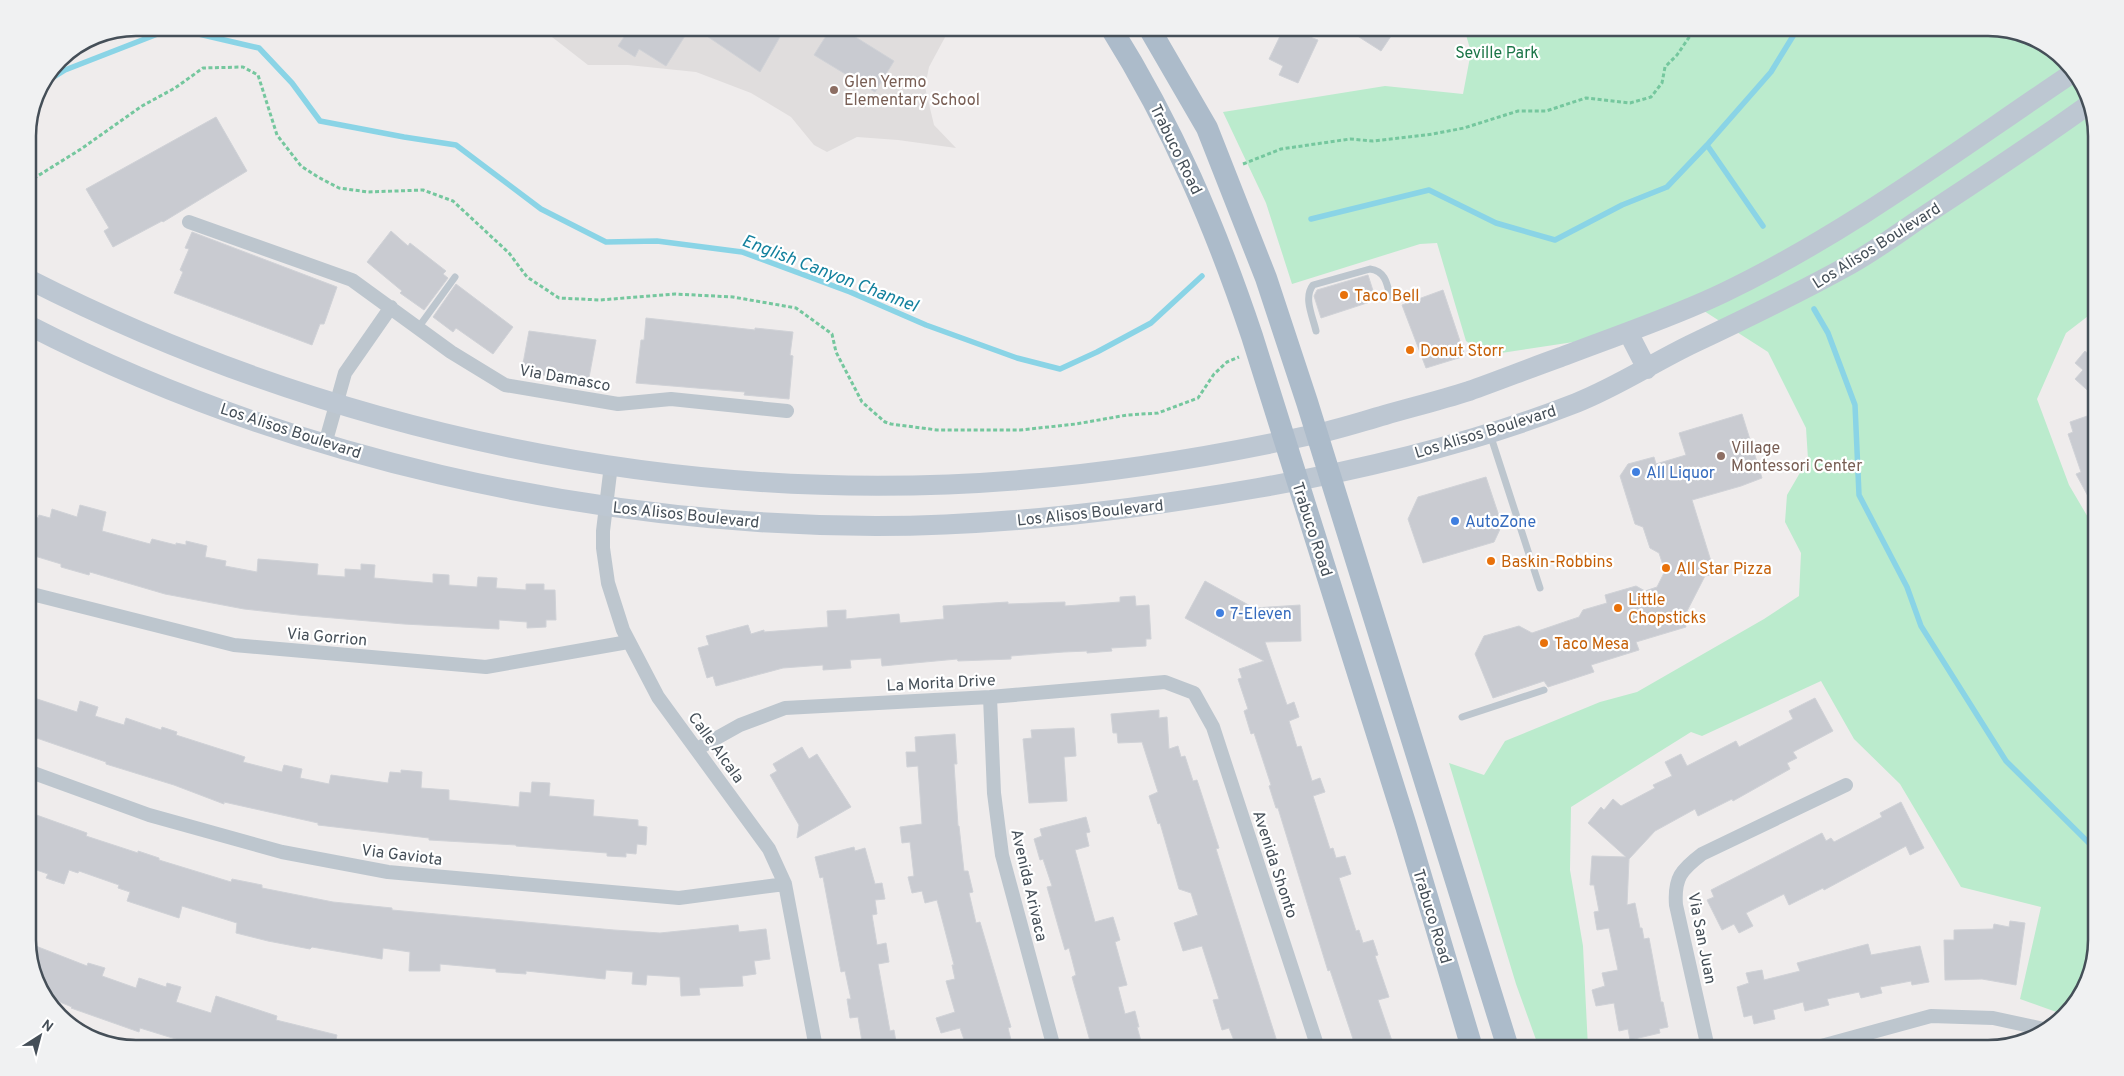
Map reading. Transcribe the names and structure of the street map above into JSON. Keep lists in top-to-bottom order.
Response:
{
  "streets": {
    "main road": ["Trabuco Road", "Los Alisos Boulevard"],
    "street": [
      "Via Damasco",
      "Via Gorrion",
      "La Morita Drive",
      "Calle Alcala",
      "Via Gaviota",
      "Avenida Shonto",
      "Avenida Arivaca",
      "Via San Juan"
    ]
  },
  "crossings": [
    ["Trabuco Road", "Los Alisos Boulevard"],
    ["Los Alisos Boulevard", "Calle Alcala"],
    ["Via Gorrion", "Calle Alcala"],
    ["La Morita Drive", "Calle Alcala"],
    ["La Morita Drive", "Avenida Shonto"],
    ["La Morita Drive", "Avenida Arivaca"],
    ["Calle Alcala", "Via Gaviota"]
  ],
  "water": ["English Canyon Channel"],
  "parks": ["Seville Park"],
  "places": [
    "Glen Yermo Elementary School",
    "Taco Bell",
    "Donut Storr",
    "Village Montessori Center",
    "All Liquor",
    "AutoZone",
    "Baskin-Robbins",
    "All Star Pizza",
    "Little Chopsticks",
    "7-Eleven",
    "Taco Mesa"
  ],
  "north": "top right"
}
